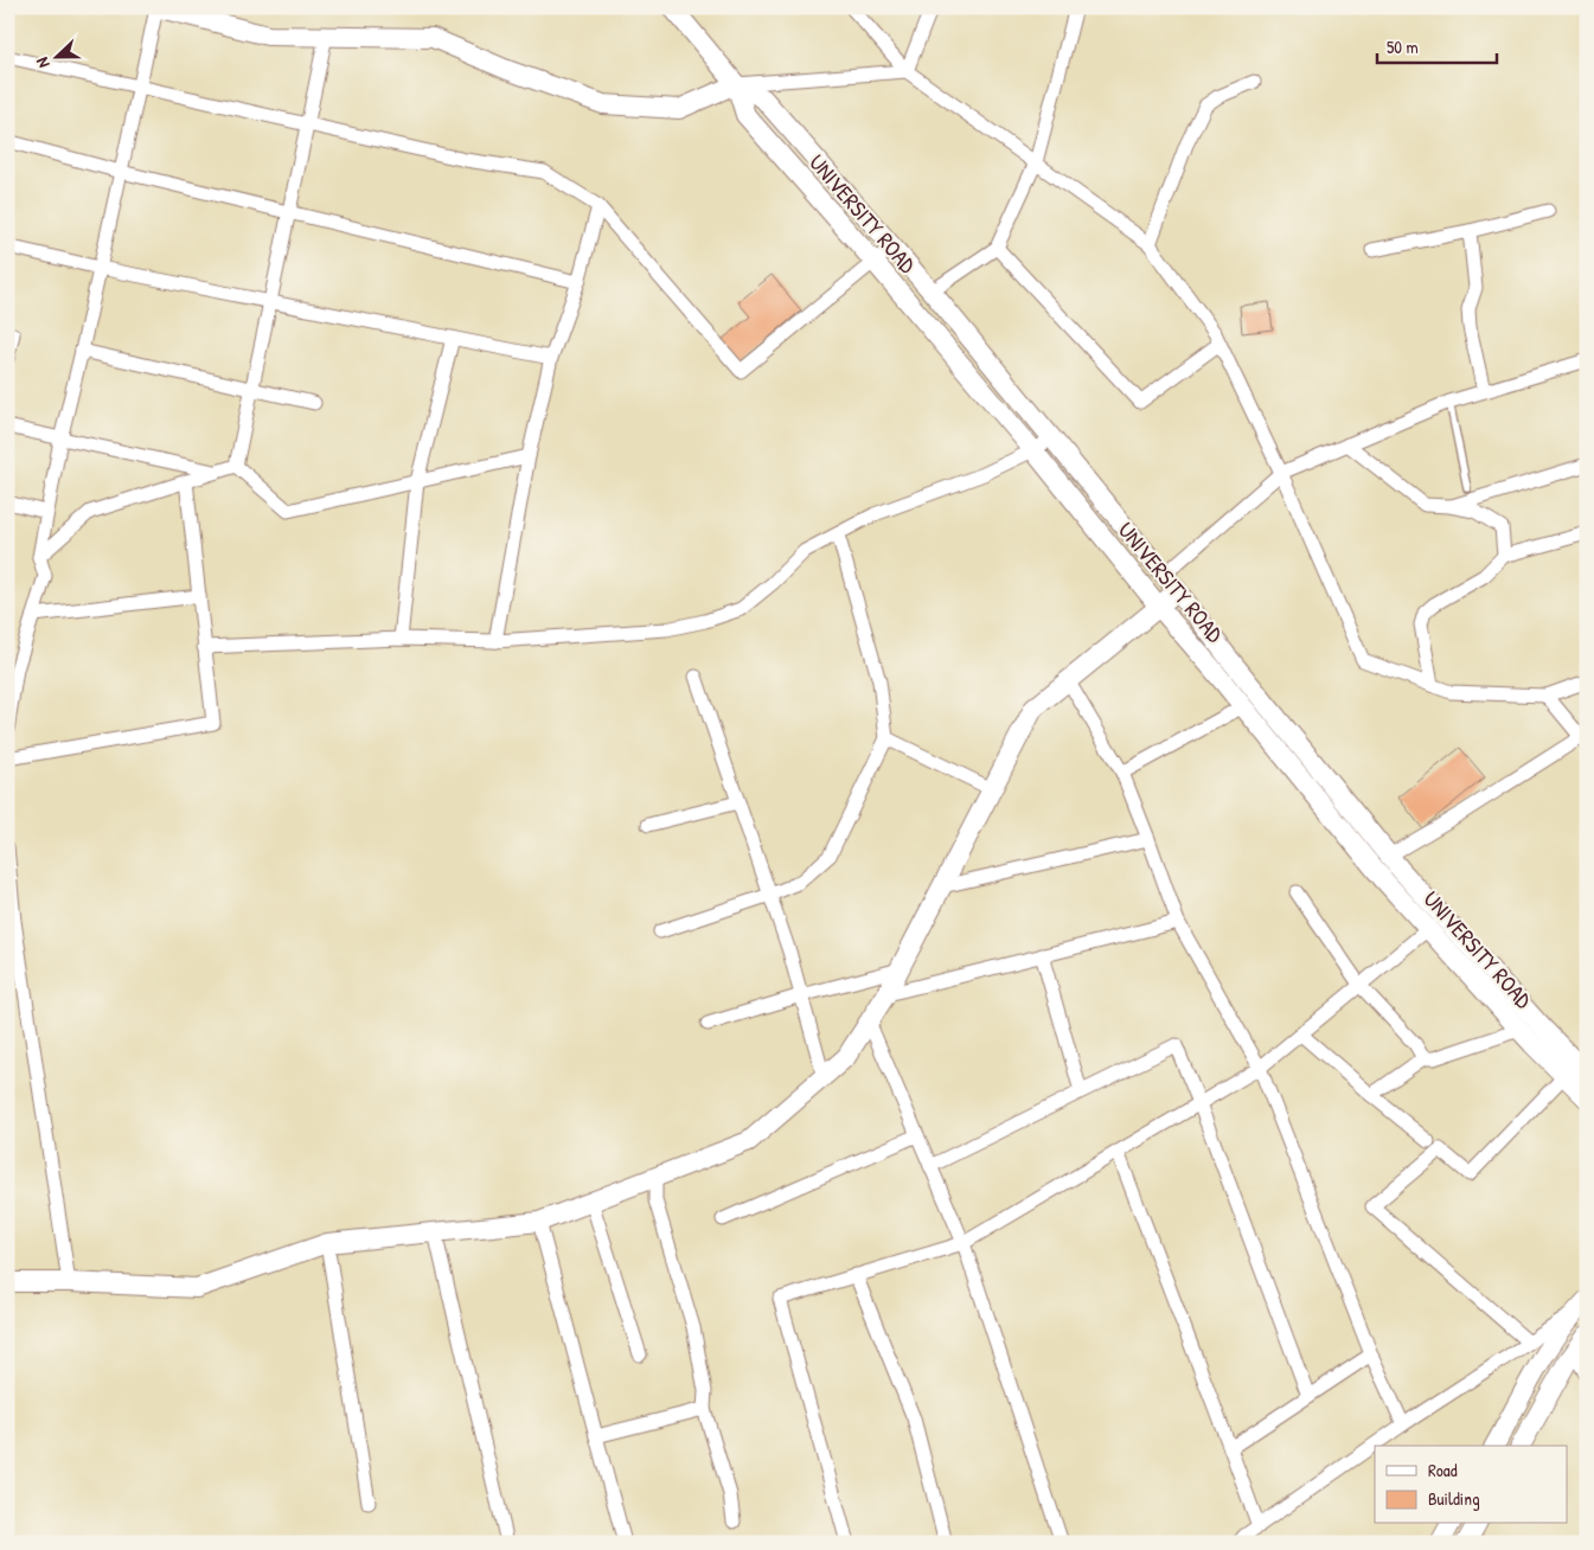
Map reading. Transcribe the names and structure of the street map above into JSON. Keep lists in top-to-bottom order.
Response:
{
  "streets": {
    "street": ["UNIVERSITY ROAD"]
  },
  "legend": ["Road", "Building"],
  "scale_bar": "50 m",
  "north": "left"
}
